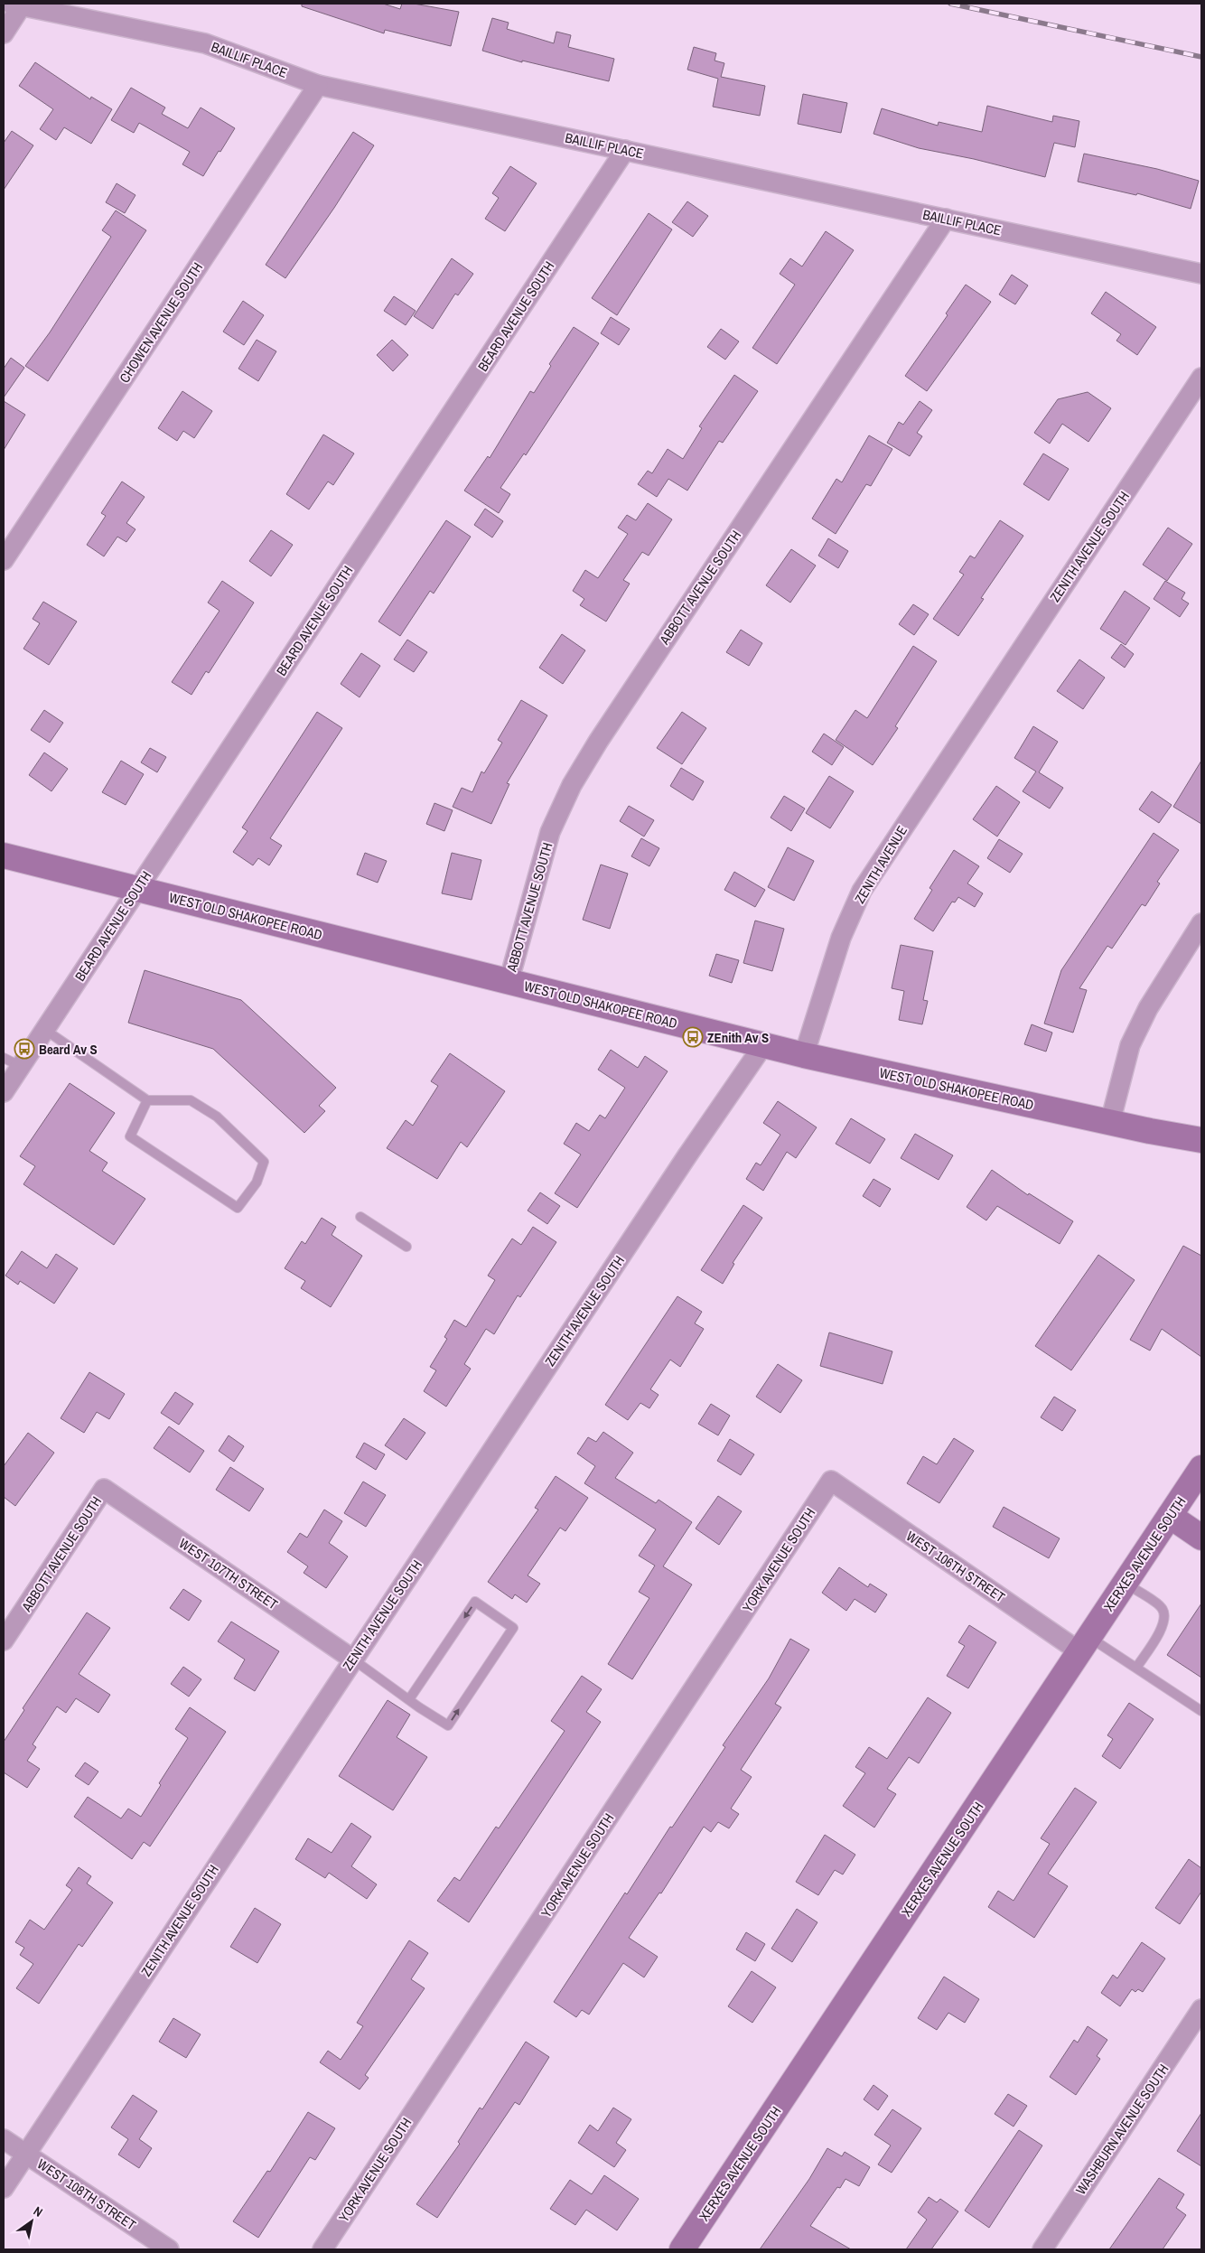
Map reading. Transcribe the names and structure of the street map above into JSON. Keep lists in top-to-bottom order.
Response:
{
  "streets": {
    "main road": ["WEST OLD SHAKOPEE ROAD", "XERXES AVENUE SOUTH"],
    "street": [
      "BAILLIF PLACE",
      "BEARD AVENUE SOUTH",
      "CHOWEN AVENUE SOUTH",
      "ZENITH AVENUE SOUTH",
      "ABBOTT AVENUE SOUTH",
      "ZENITH AVENUE",
      "YORK AVENUE SOUTH",
      "WEST 106TH STREET",
      "WEST 107TH STREET",
      "WASHBURN AVENUE SOUTH",
      "WEST 108TH STREET"
    ]
  },
  "crossings": [
    ["BAILLIF PLACE", "BEARD AVENUE SOUTH"],
    ["BAILLIF PLACE", "CHOWEN AVENUE SOUTH"],
    ["BAILLIF PLACE", "ABBOTT AVENUE SOUTH"],
    ["BEARD AVENUE SOUTH", "WEST OLD SHAKOPEE ROAD"],
    ["ZENITH AVENUE SOUTH", "ZENITH AVENUE"],
    ["ZENITH AVENUE SOUTH", "WEST OLD SHAKOPEE ROAD"],
    ["ZENITH AVENUE SOUTH", "WEST 107TH STREET"],
    ["ZENITH AVENUE SOUTH", "WEST 108TH STREET"],
    ["ABBOTT AVENUE SOUTH", "WEST OLD SHAKOPEE ROAD"],
    ["ABBOTT AVENUE SOUTH", "WEST 107TH STREET"],
    ["ZENITH AVENUE", "WEST OLD SHAKOPEE ROAD"],
    ["XERXES AVENUE SOUTH", "WEST 106TH STREET"],
    ["YORK AVENUE SOUTH", "WEST 106TH STREET"]
  ],
  "places": {
    "bus stop": ["ZEnith Av S", "Beard Av S"]
  },
  "north": "top right"
}
